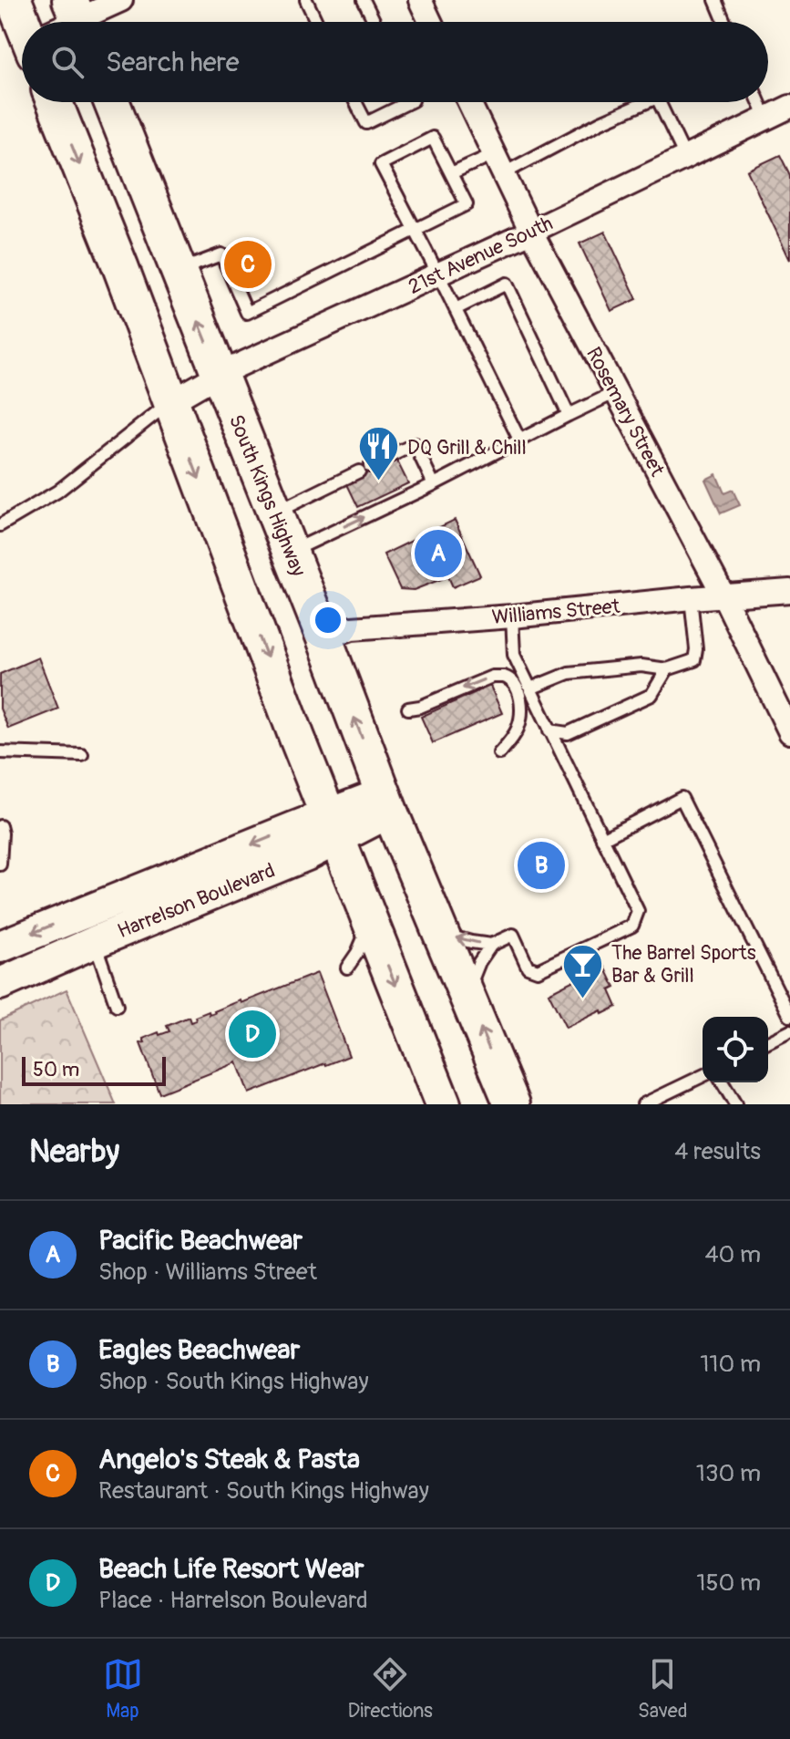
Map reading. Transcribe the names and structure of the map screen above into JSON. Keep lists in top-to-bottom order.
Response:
{
  "streets": {
    "main road": ["South Kings Highway", "Harrelson Boulevard"],
    "street": ["21st Avenue South", "Rosemary Street", "Williams Street"]
  },
  "crossings": [
    ["21st Avenue South", "Rosemary Street"],
    ["21st Avenue South", "South Kings Highway"],
    ["Rosemary Street", "Williams Street"],
    ["South Kings Highway", "Williams Street"],
    ["South Kings Highway", "Harrelson Boulevard"]
  ],
  "places": {
    "restaurant": ["DQ Grill & Chill"],
    "bar": ["The Barrel Sports Bar & Grill"]
  },
  "scale_bar": "50 m",
  "page": {
    "search": "Search here",
    "pins": [
      "C",
      "A",
      "B",
      "D"
    ],
    "scale": "50 m",
    "heading": ["Nearby", "4 results"],
    "list": [
      {
        "mark": "A",
        "name": "Pacific Beachwear",
        "note": "Shop · Williams Street",
        "value": "40 m"
      },
      {
        "mark": "B",
        "name": "Eagles Beachwear",
        "note": "Shop · South Kings Highway",
        "value": "110 m"
      },
      {
        "mark": "C",
        "name": "Angelo's Steak & Pasta",
        "note": "Restaurant · South Kings Highway",
        "value": "130 m"
      },
      {
        "mark": "D",
        "name": "Beach Life Resort Wear",
        "note": "Place · Harrelson Boulevard",
        "value": "150 m"
      }
    ],
    "nav": ["Map", "Directions", "Saved"]
  }
}
